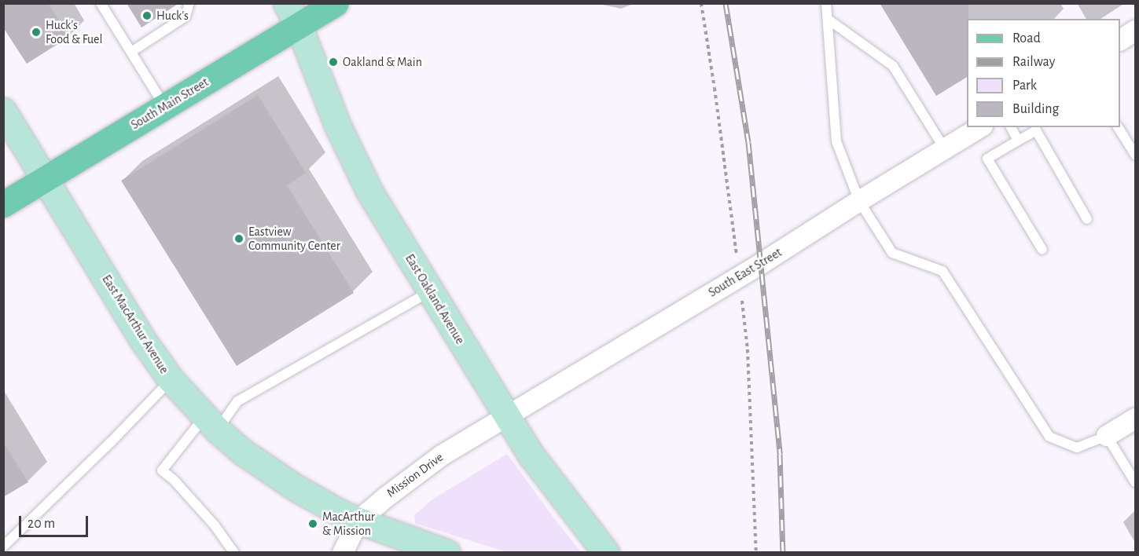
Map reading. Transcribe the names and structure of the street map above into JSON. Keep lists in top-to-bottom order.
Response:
{
  "streets": {
    "main road": ["South Main Street", "East Oakland Avenue", "East MacArthur Avenue"],
    "street": ["South East Street", "Mission Drive"]
  },
  "crossings": [
    ["South Main Street", "East Oakland Avenue"],
    ["South Main Street", "East MacArthur Avenue"],
    ["South East Street", "East Oakland Avenue"],
    ["South East Street", "Mission Drive"],
    ["East Oakland Avenue", "Mission Drive"],
    ["East MacArthur Avenue", "Mission Drive"]
  ],
  "places": [
    "Huck's",
    "Huck's Food & Fuel",
    "Oakland & Main",
    "Eastview Community Center",
    "MacArthur & Mission"
  ],
  "legend": [
    "Road",
    "Railway",
    "Park",
    "Building"
  ],
  "scale_bar": "20 m"
}
